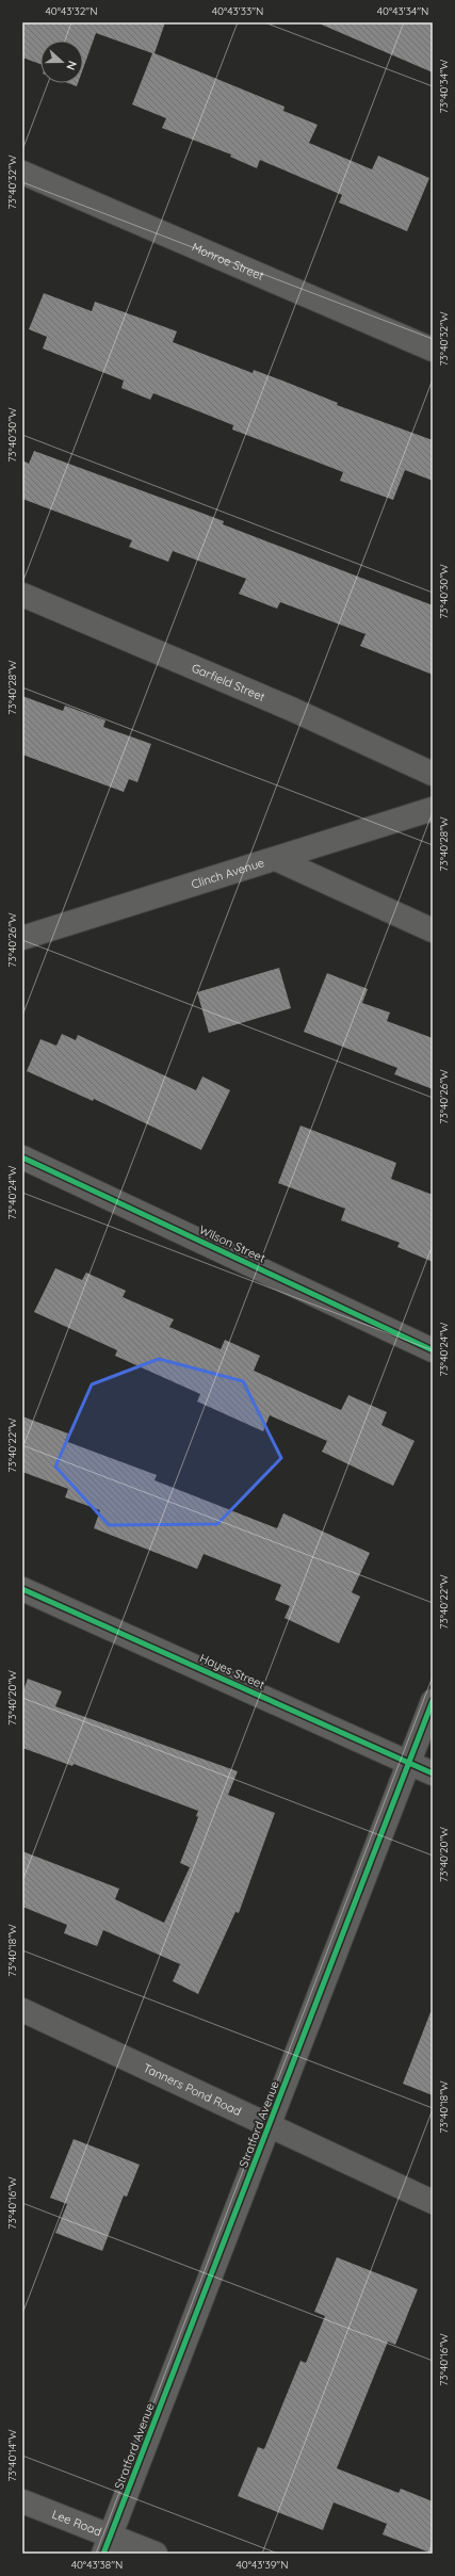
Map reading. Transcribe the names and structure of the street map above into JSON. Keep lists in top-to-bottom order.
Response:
{
  "streets": {
    "street": [
      "Monroe Street",
      "Garfield Street",
      "Clinch Avenue",
      "Wilson Street",
      "Hayes Street",
      "Tanners Pond Road",
      "Stratford Avenue",
      "Lee Road"
    ]
  },
  "crossings": [
    ["Hayes Street", "Stratford Avenue"],
    ["Tanners Pond Road", "Stratford Avenue"],
    ["Stratford Avenue", "Lee Road"]
  ],
  "north": "right",
  "coordinates": [
    "40°43'32\"N",
    "40°43'33\"N",
    "40°43'34\"N",
    "73°40'34\"W",
    "73°40'32\"W",
    "73°40'30\"W",
    "73°40'28\"W",
    "73°40'26\"W",
    "73°40'24\"W",
    "73°40'22\"W",
    "73°40'20\"W",
    "73°40'18\"W",
    "73°40'16\"W",
    "73°40'14\"W",
    "40°43'38\"N",
    "40°43'39\"N"
  ]
}
